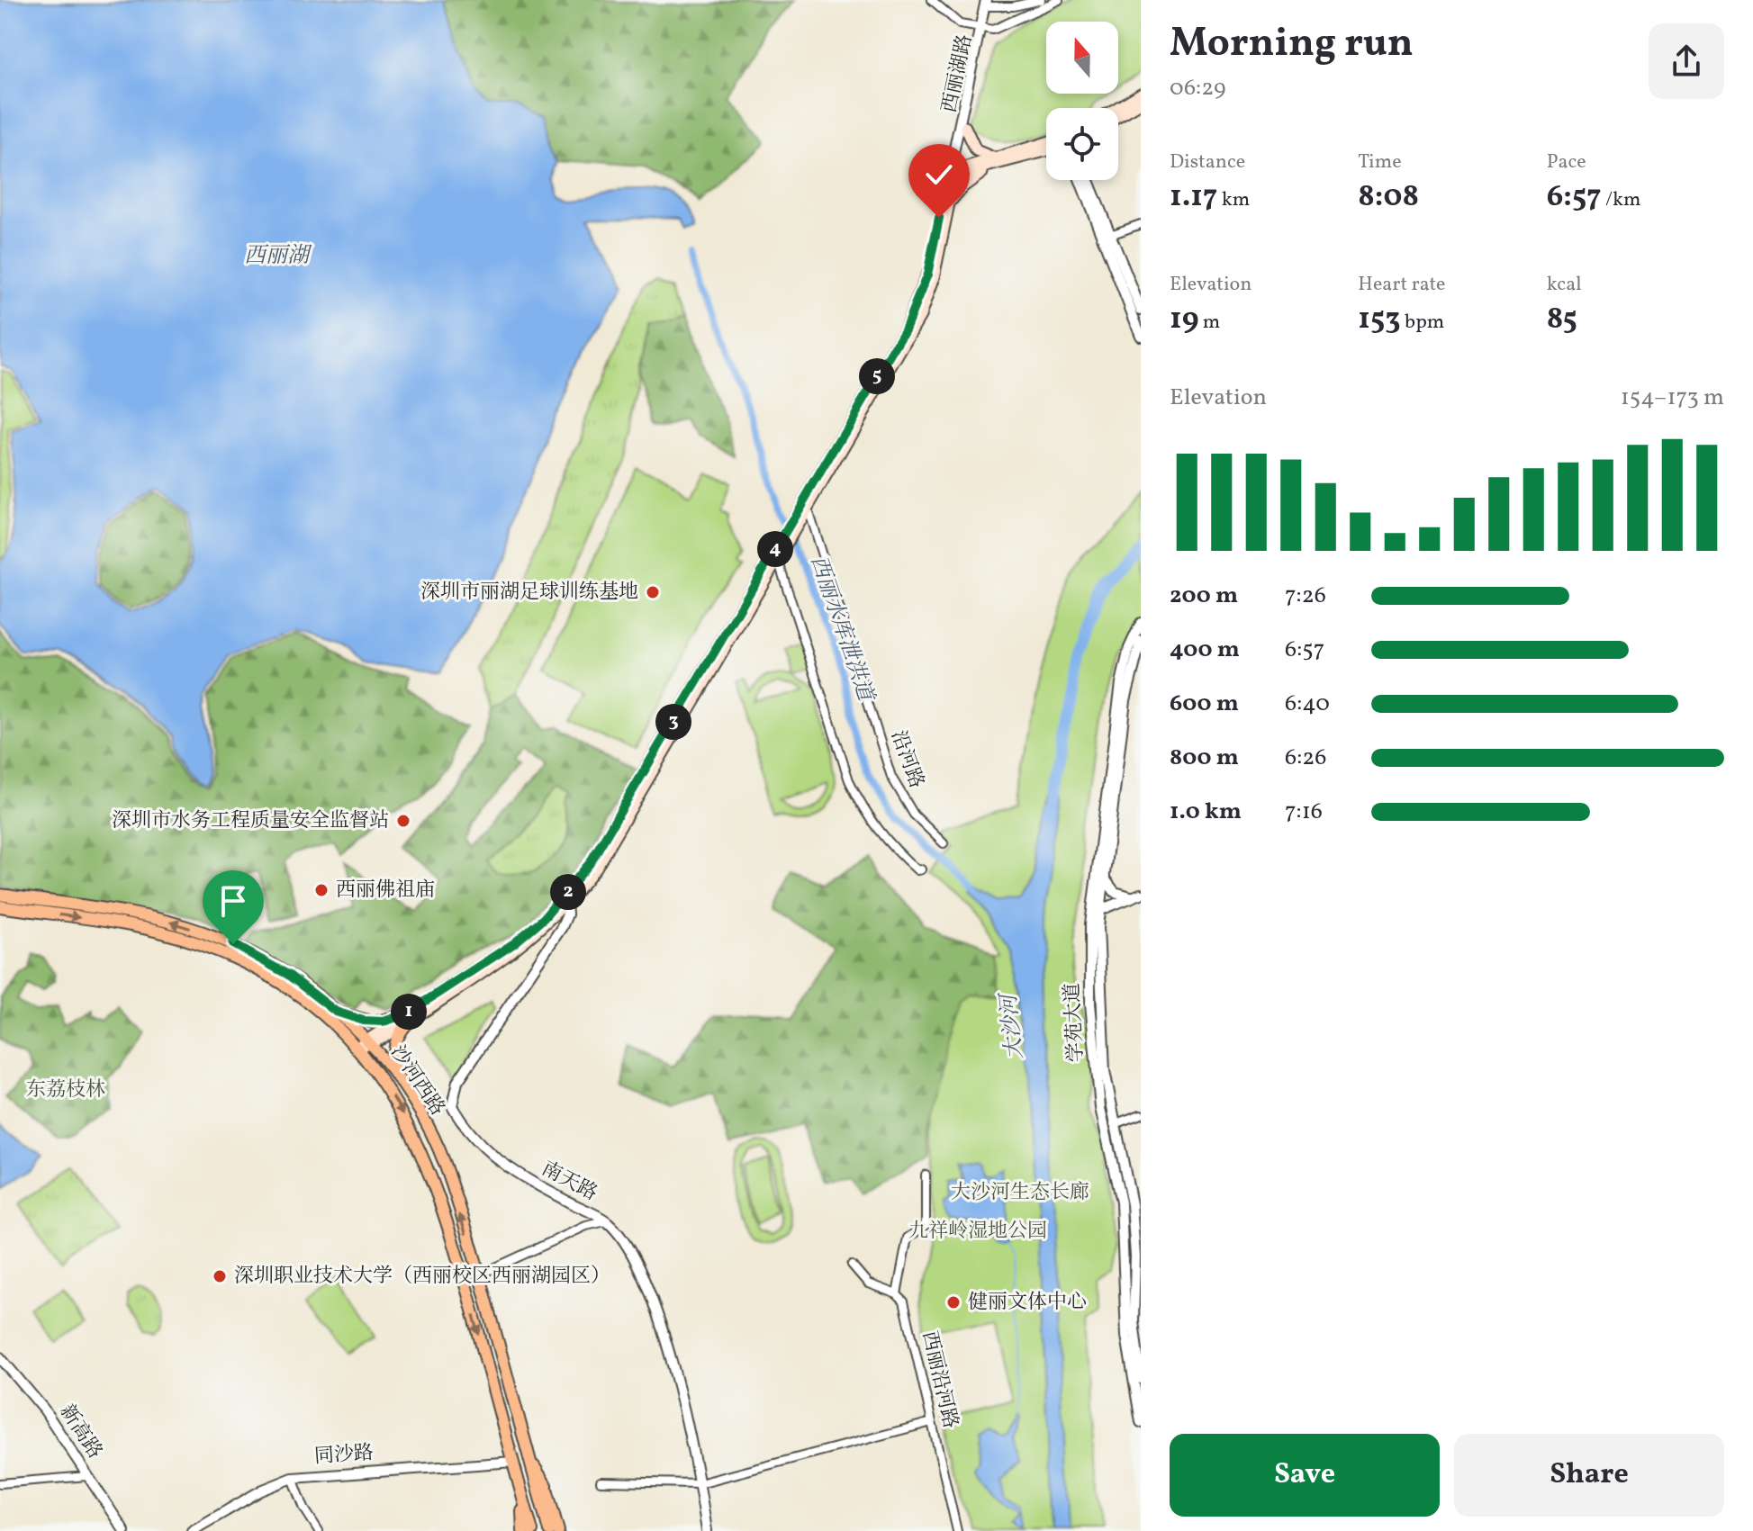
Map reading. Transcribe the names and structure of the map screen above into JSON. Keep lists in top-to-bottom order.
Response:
{
  "streets": {
    "main road": ["西丽湖路", "沙河西路"],
    "street": [
      "沿河路",
      "学苑大道",
      "南天路",
      "西丽沿河路",
      "新高路",
      "同沙路"
    ]
  },
  "crossings": [
    ["西丽湖路", "沿河路"],
    ["沙河西路", "同沙路"]
  ],
  "water": ["西丽湖", "西丽水库泄洪道", "大沙河"],
  "parks": ["东荔枝林", "大沙河生态长廊", "九祥岭湿地公园"],
  "places": [
    "深圳市丽湖足球训练基地",
    "深圳市水务工程质量安全监督站",
    "西丽佛祖庙",
    "深圳职业技术大学（西丽校区西丽湖园区）",
    "健丽文体中心"
  ],
  "north": "top",
  "page": {
    "heading": ["Morning run", "06:29"],
    "stats": [
      ["Distance", "1.17 km"],
      ["Time", "8:08"],
      ["Pace", "6:57 /km"],
      ["Elevation", "19 m"],
      ["Heart rate", "153 bpm"],
      ["kcal", "85"]
    ],
    "pins": [
      "5",
      "4",
      "3",
      "2",
      "1"
    ],
    "chart": ["Elevation", "154–173 m"],
    "list": [
      {
        "name": "200 m",
        "note": "7:26"
      },
      {
        "name": "400 m",
        "note": "6:57"
      },
      {
        "name": "600 m",
        "note": "6:40"
      },
      {
        "name": "800 m",
        "note": "6:26"
      },
      {
        "name": "1.0 km",
        "note": "7:16"
      }
    ],
    "buttons": ["Save", "Share"]
  }
}
